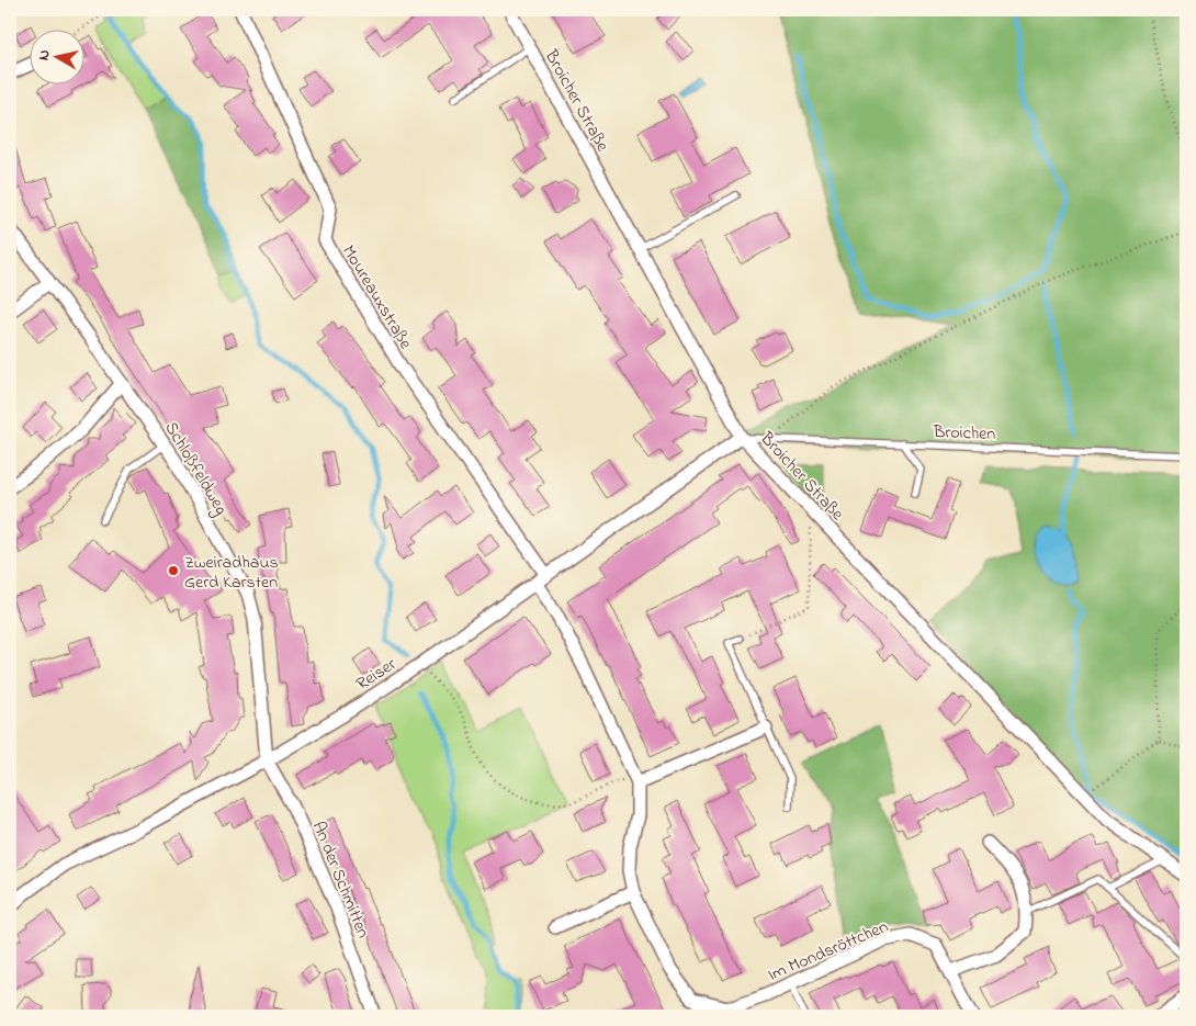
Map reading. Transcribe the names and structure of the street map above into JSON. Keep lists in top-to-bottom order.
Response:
{
  "streets": {
    "street": [
      "Broicher Straße",
      "Moureauxstraße",
      "Schloßfeldweg",
      "Reiser",
      "An der Schmitten",
      "Im Mondsröttchen"
    ],
    "lane": ["Broichen"]
  },
  "crossings": [
    ["Broicher Straße", "Broichen"],
    ["Broicher Straße", "Reiser"],
    ["Moureauxstraße", "Reiser"],
    ["Broichen", "Reiser"],
    ["Schloßfeldweg", "Reiser"],
    ["Schloßfeldweg", "An der Schmitten"],
    ["Reiser", "An der Schmitten"],
    ["Reiser", "Im Mondsröttchen"]
  ],
  "places": ["Zweiradhaus Gerd Karsten"],
  "north": "left"
}
